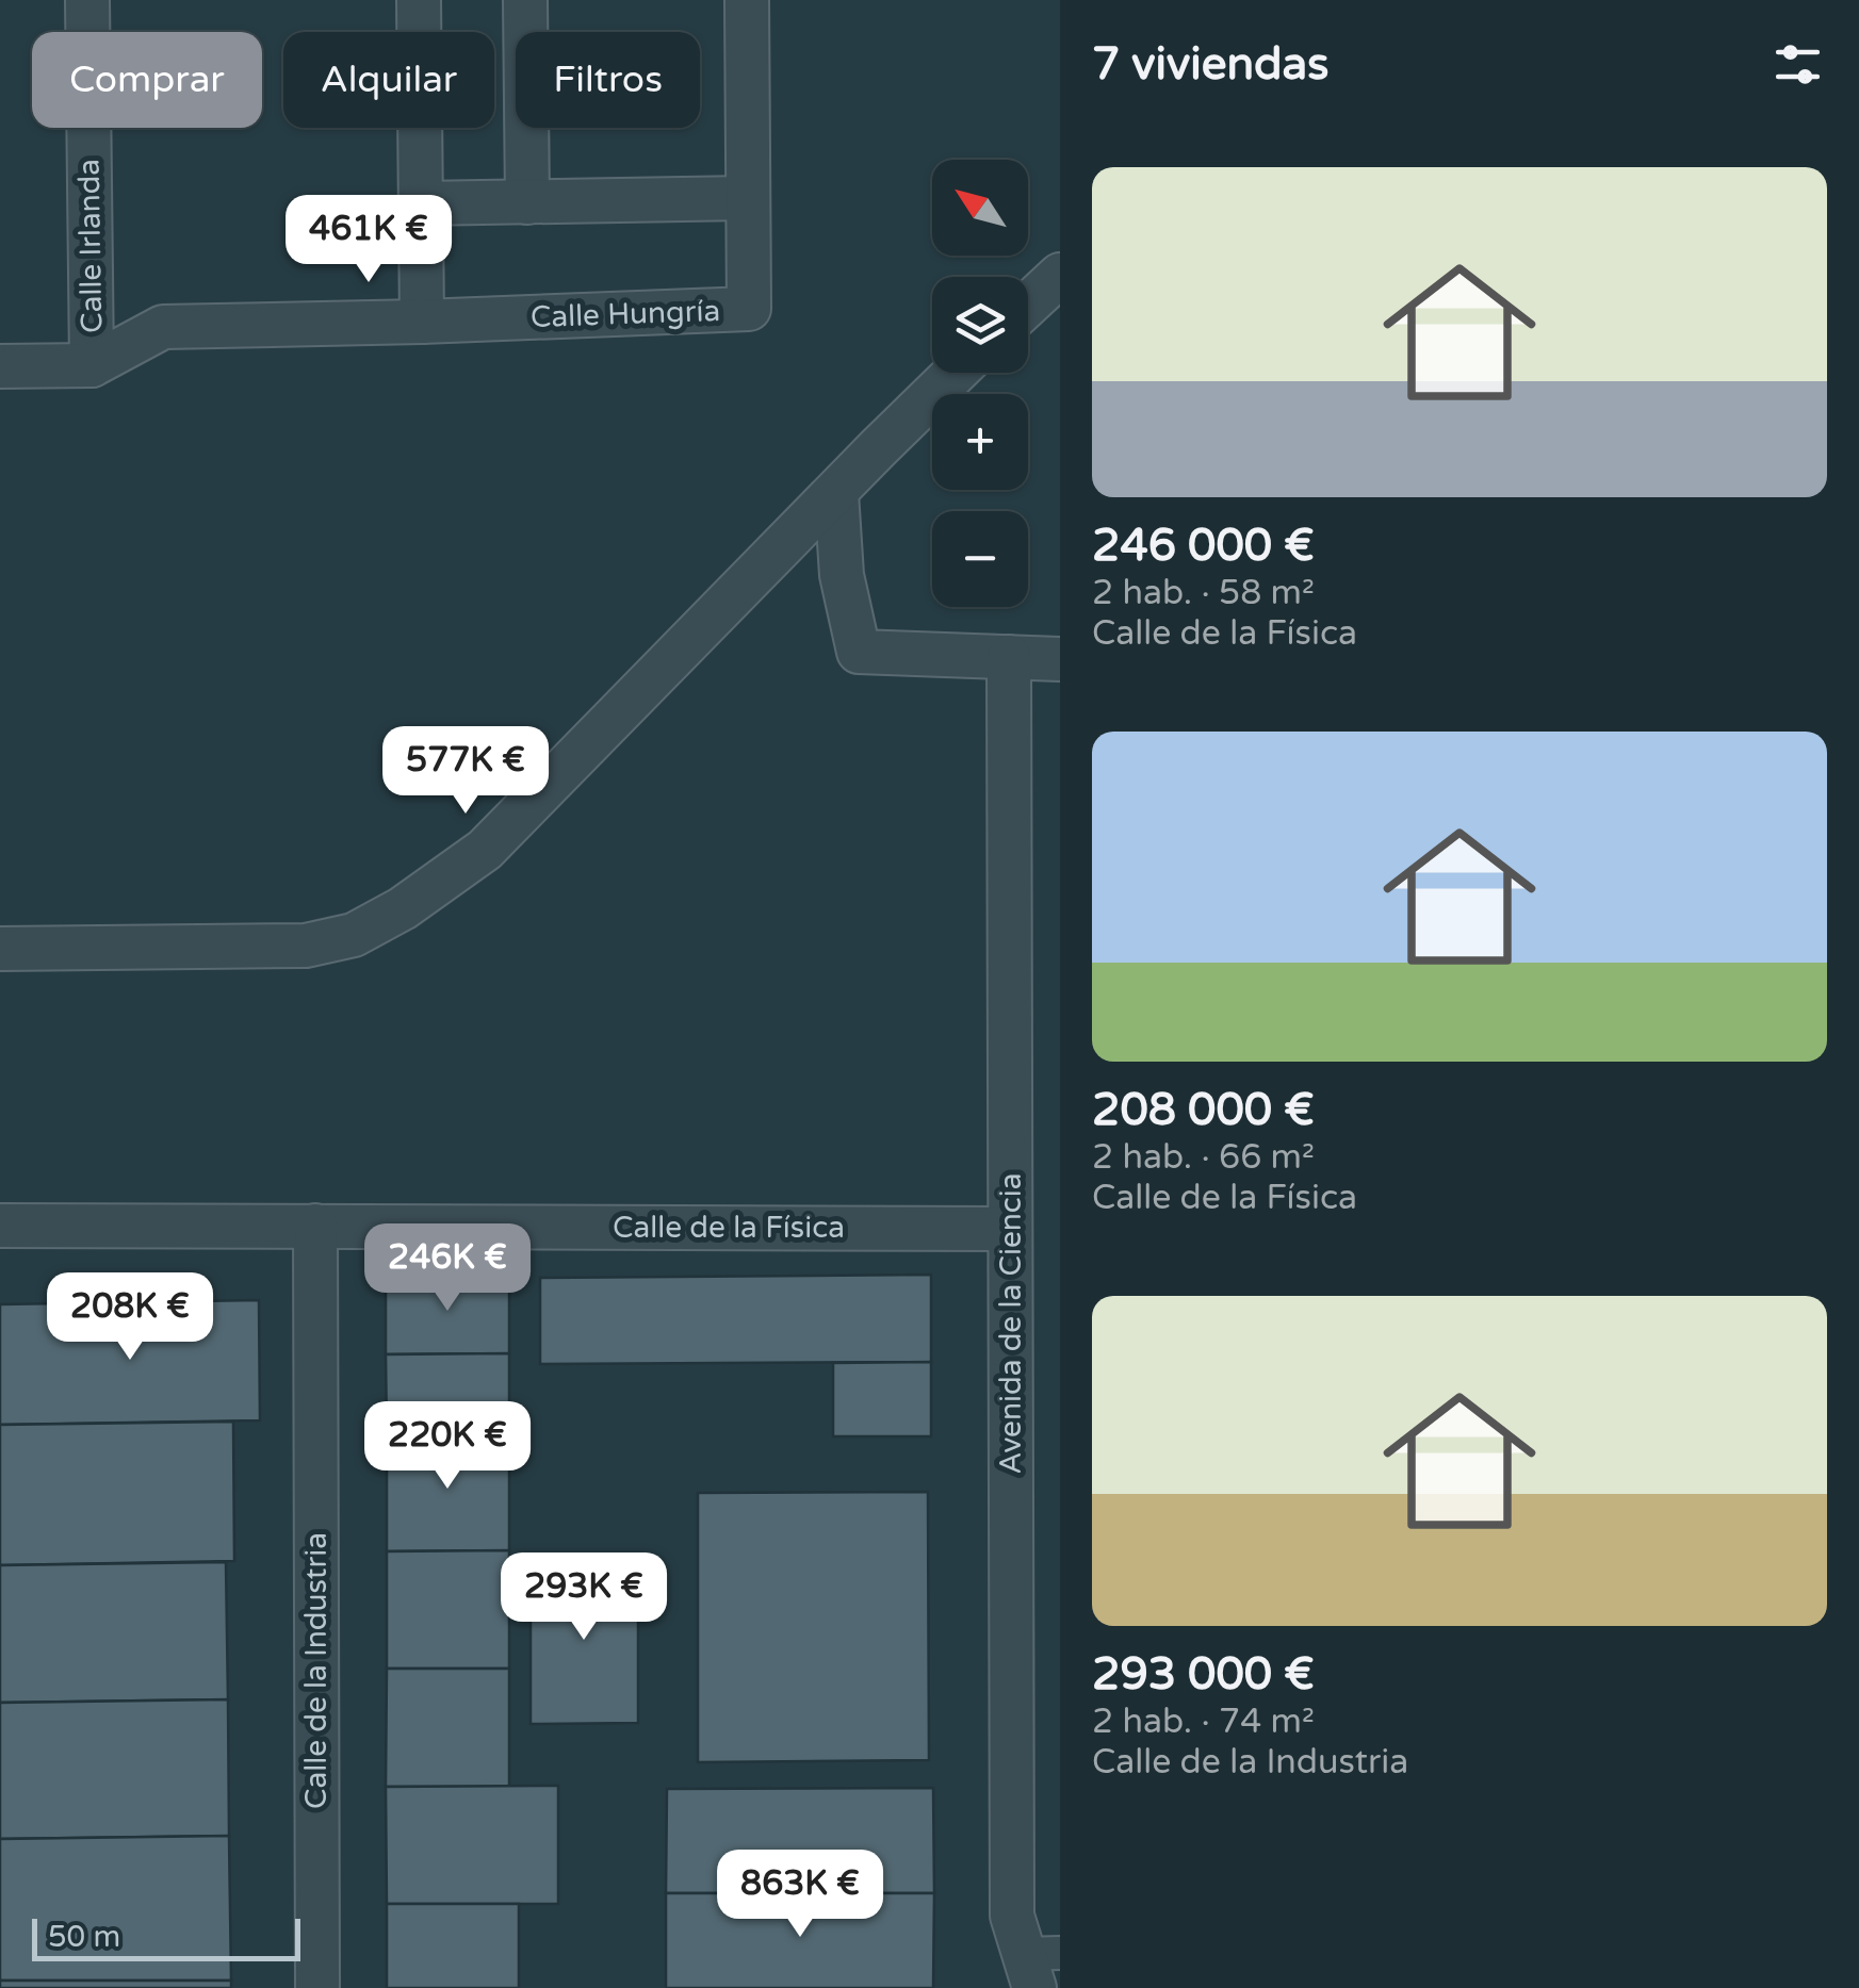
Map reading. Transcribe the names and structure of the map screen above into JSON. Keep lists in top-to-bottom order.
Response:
{
  "streets": {
    "street": [
      "Calle Irlanda",
      "Calle Hungría",
      "Calle de la Física",
      "Avenida de la Ciencia",
      "Calle de la Industria"
    ]
  },
  "crossings": [
    ["Calle Irlanda", "Calle Hungría"],
    ["Calle de la Física", "Avenida de la Ciencia"],
    ["Calle de la Física", "Calle de la Industria"]
  ],
  "scale_bar": "50 m",
  "north": "top left",
  "page": {
    "heading": "7 viviendas",
    "chip": ["Comprar", "Alquilar", "Filtros"],
    "list": [
      {
        "name": "246 000 €",
        "note": "2 hab. · 58 m² · Calle de la Física"
      },
      {
        "name": "208 000 €",
        "note": "2 hab. · 66 m² · Calle de la Física"
      },
      {
        "name": "293 000 €",
        "note": "2 hab. · 74 m² · Calle de la Industria"
      }
    ],
    "map_buttons": ["+", "−"],
    "price": [
      "461K €",
      "577K €",
      "246K €",
      "208K €",
      "220K €",
      "293K €",
      "863K €"
    ],
    "scale": "50 m"
  }
}
